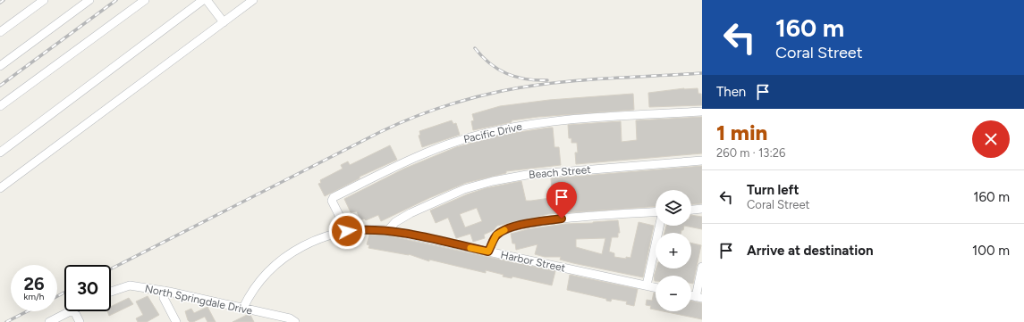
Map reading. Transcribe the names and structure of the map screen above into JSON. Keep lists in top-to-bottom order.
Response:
{
  "streets": {
    "street": [
      "Pacific Drive",
      "Beach Street",
      "Harbor Street",
      "North Springdale Drive"
    ]
  },
  "crossings": [
    ["Pacific Drive", "Harbor Street"],
    ["Beach Street", "Harbor Street"],
    ["Harbor Street", "North Springdale Drive"]
  ],
  "page": {
    "turn": ["160 m", "Coral Street"],
    "then": "Then",
    "heading": ["1 min", "260 m · 13:26"],
    "list": [
      {
        "name": "Turn left",
        "note": "Coral Street",
        "value": "160 m"
      },
      {
        "name": "Arrive at destination",
        "value": "100 m"
      }
    ],
    "map_buttons": ["+", "−"],
    "speed": "26 km/h",
    "limit": "30"
  }
}
